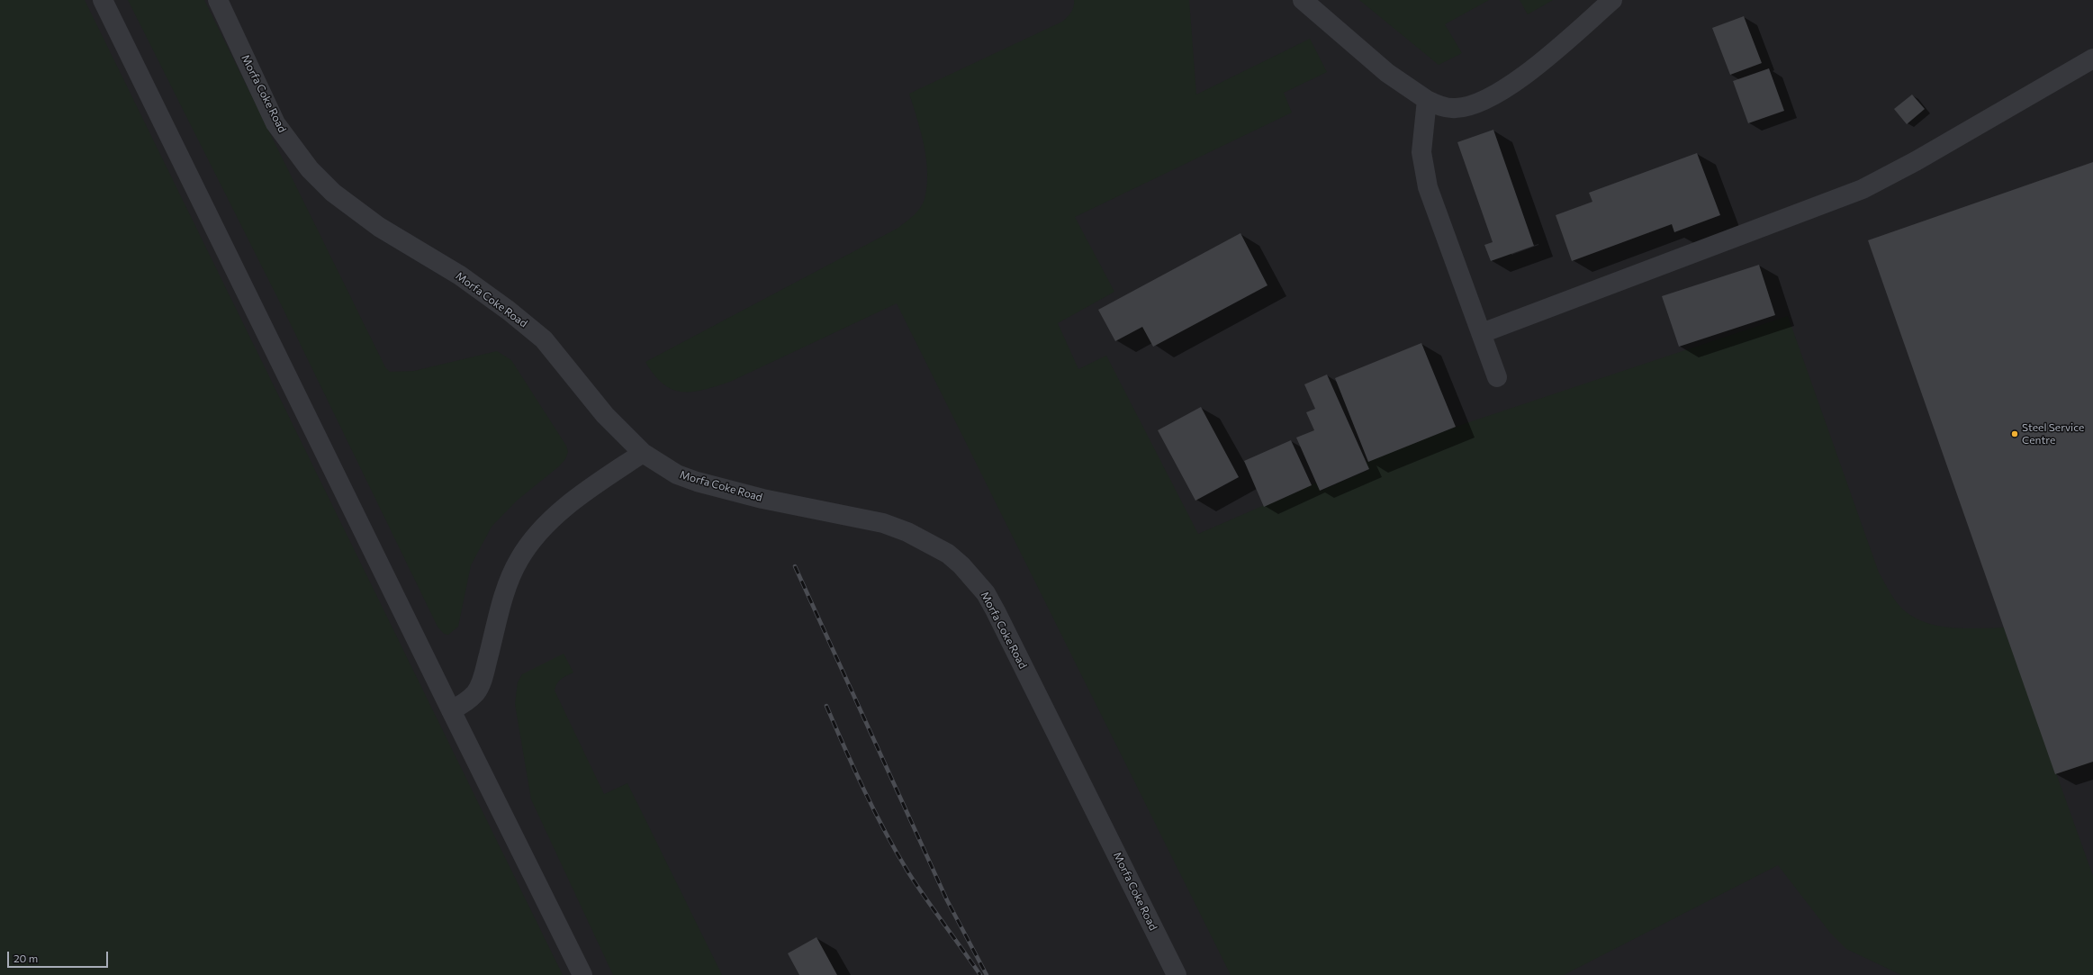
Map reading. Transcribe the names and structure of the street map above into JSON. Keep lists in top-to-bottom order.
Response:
{
  "streets": {
    "lane": ["Morfa Coke Road"]
  },
  "places": ["Steel Service Centre"],
  "scale_bar": "20 m"
}
